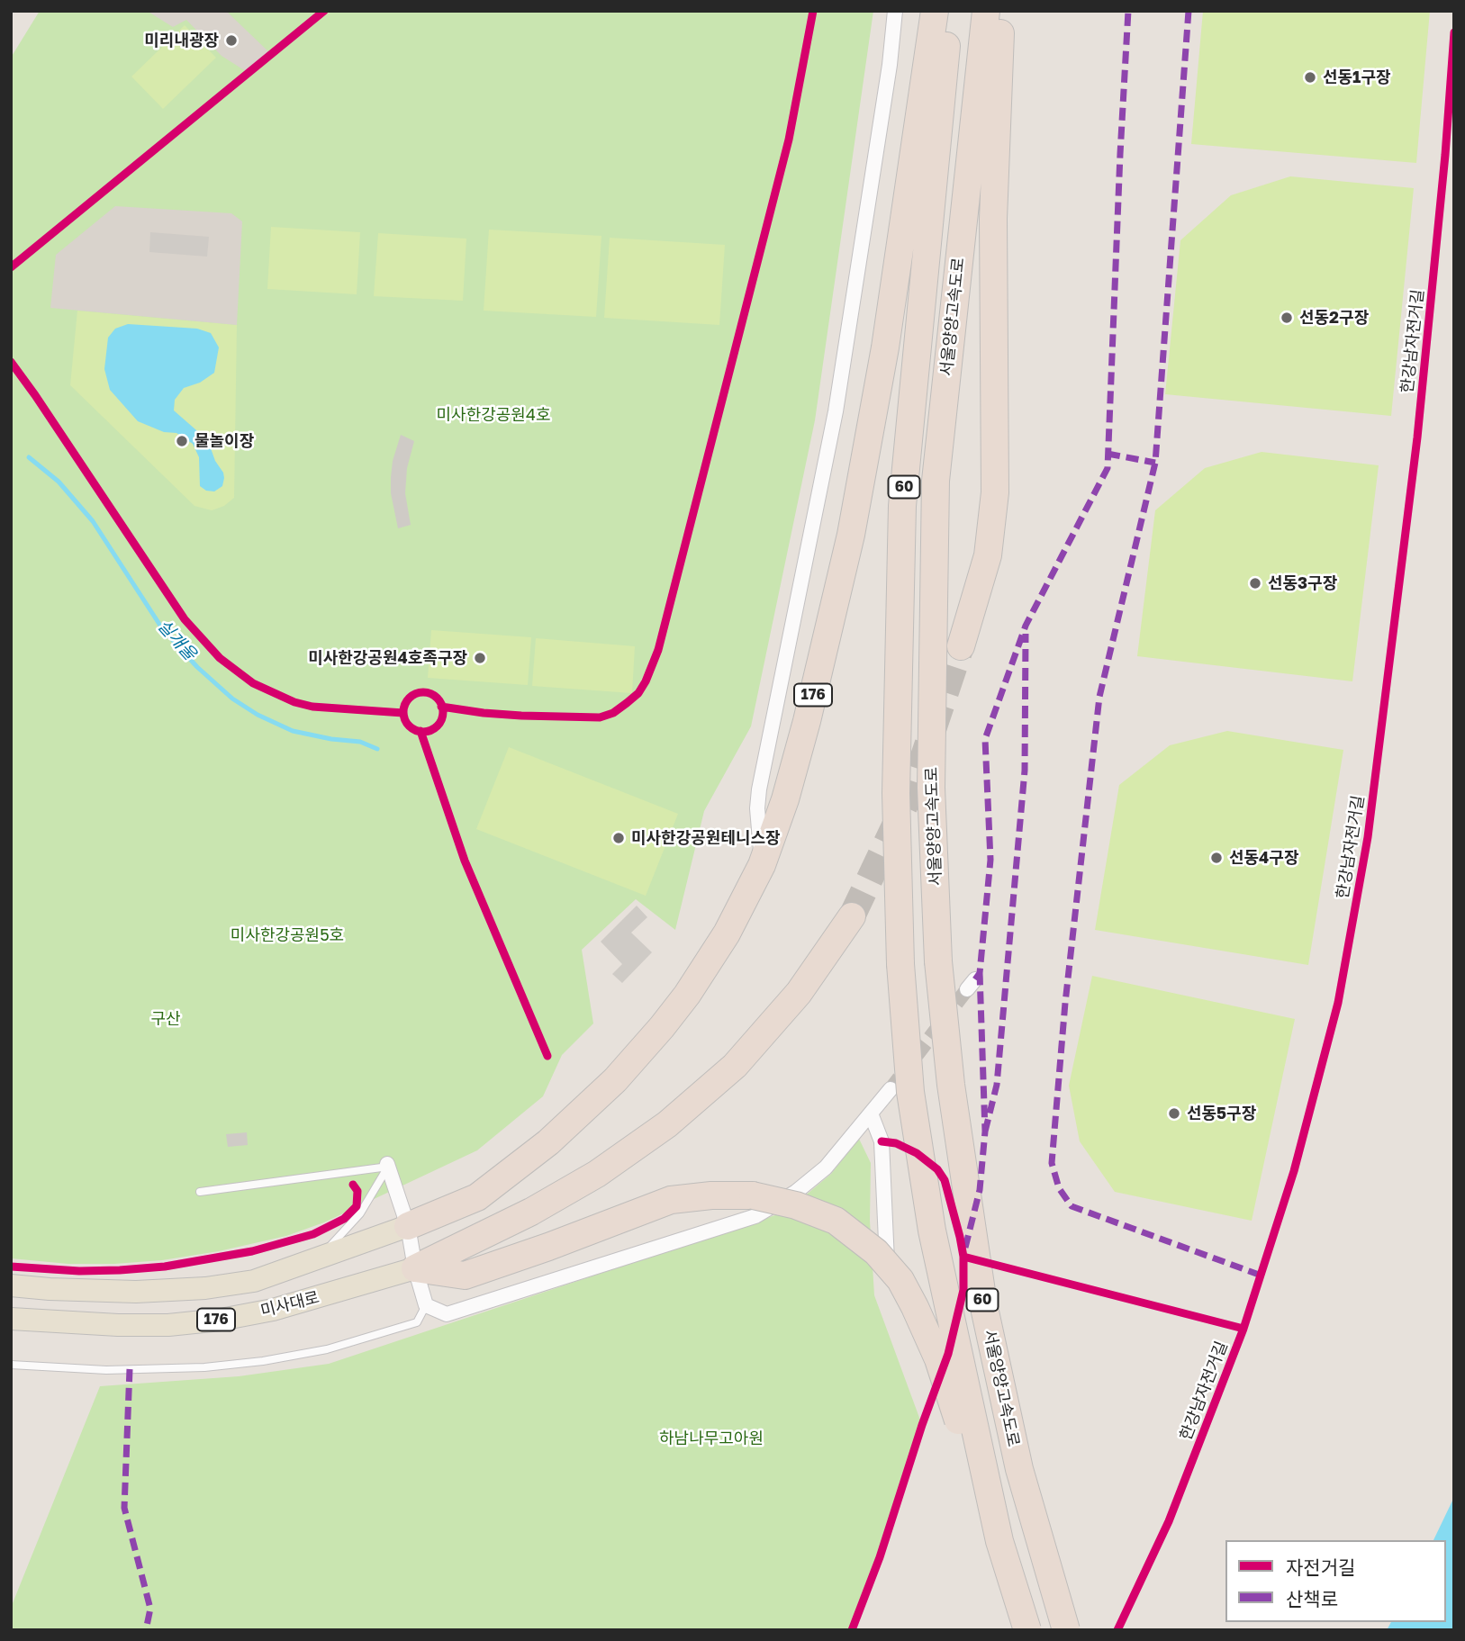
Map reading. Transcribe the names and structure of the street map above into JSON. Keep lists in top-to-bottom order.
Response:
{
  "streets": {
    "highway": ["서울양양고속도로", "60", "176"],
    "main road": ["미사대로"],
    "cycle path": ["한강남자전거길"]
  },
  "crossings": [
    ["176", "미사대로"]
  ],
  "water": ["실개울"],
  "parks": [
    "미사한강공원4호",
    "미사한강공원5호",
    "구산",
    "하남나무고아원"
  ],
  "places": [
    "미리내광장",
    "선동1구장",
    "선동2구장",
    "물놀이장",
    "선동3구장",
    "미사한강공원4호족구장",
    "미사한강공원테니스장",
    "선동4구장",
    "선동5구장"
  ],
  "legend": ["자전거길", "산책로"]
}
